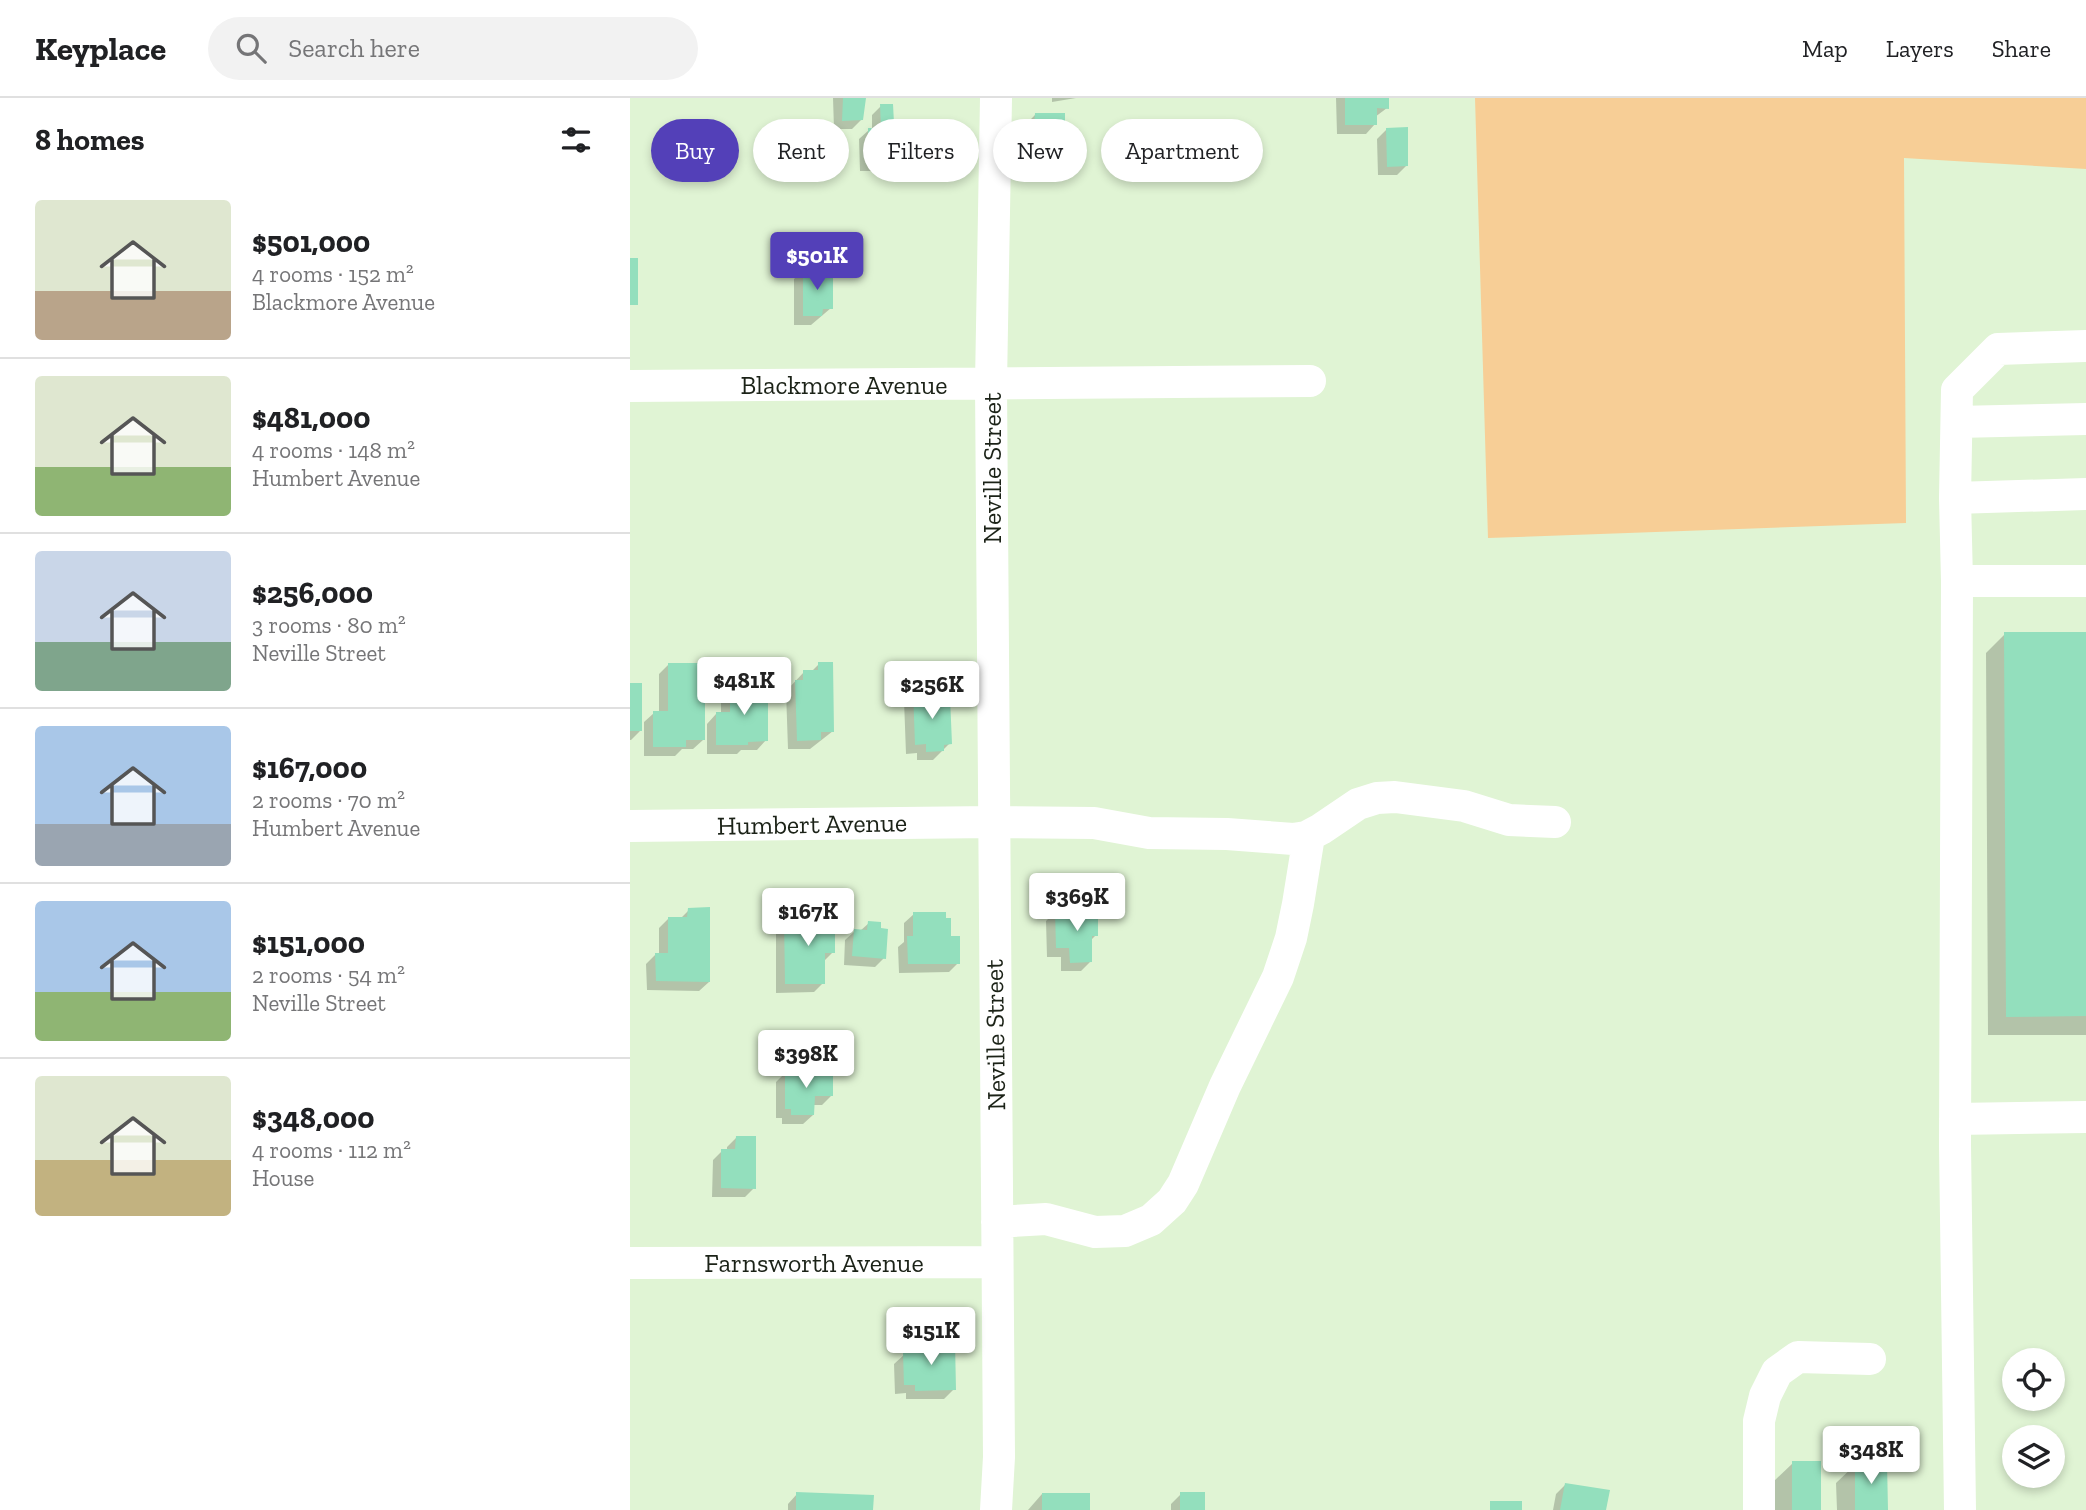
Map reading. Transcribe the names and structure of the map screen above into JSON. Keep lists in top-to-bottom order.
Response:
{
  "streets": {
    "street": [
      "Blackmore Avenue",
      "Neville Street",
      "Humbert Avenue",
      "Farnsworth Avenue"
    ]
  },
  "crossings": [
    ["Blackmore Avenue", "Neville Street"],
    ["Neville Street", "Humbert Avenue"],
    ["Neville Street", "Farnsworth Avenue"]
  ],
  "page": {
    "header": "Keyplace",
    "search": "Search here",
    "nav": ["Map", "Layers", "Share"],
    "heading": "8 homes",
    "chip": [
      "Buy",
      "Rent",
      "Filters",
      "New",
      "Apartment"
    ],
    "list": [
      {
        "name": "$501,000",
        "note": "4 rooms · 152 m² · Blackmore Avenue"
      },
      {
        "name": "$481,000",
        "note": "4 rooms · 148 m² · Humbert Avenue"
      },
      {
        "name": "$256,000",
        "note": "3 rooms · 80 m² · Neville Street"
      },
      {
        "name": "$167,000",
        "note": "2 rooms · 70 m² · Humbert Avenue"
      },
      {
        "name": "$151,000",
        "note": "2 rooms · 54 m² · Neville Street"
      },
      {
        "name": "$348,000",
        "note": "4 rooms · 112 m² · House"
      }
    ],
    "price": [
      "$501K",
      "$481K",
      "$256K",
      "$369K",
      "$167K",
      "$398K",
      "$151K",
      "$348K"
    ]
  }
}
